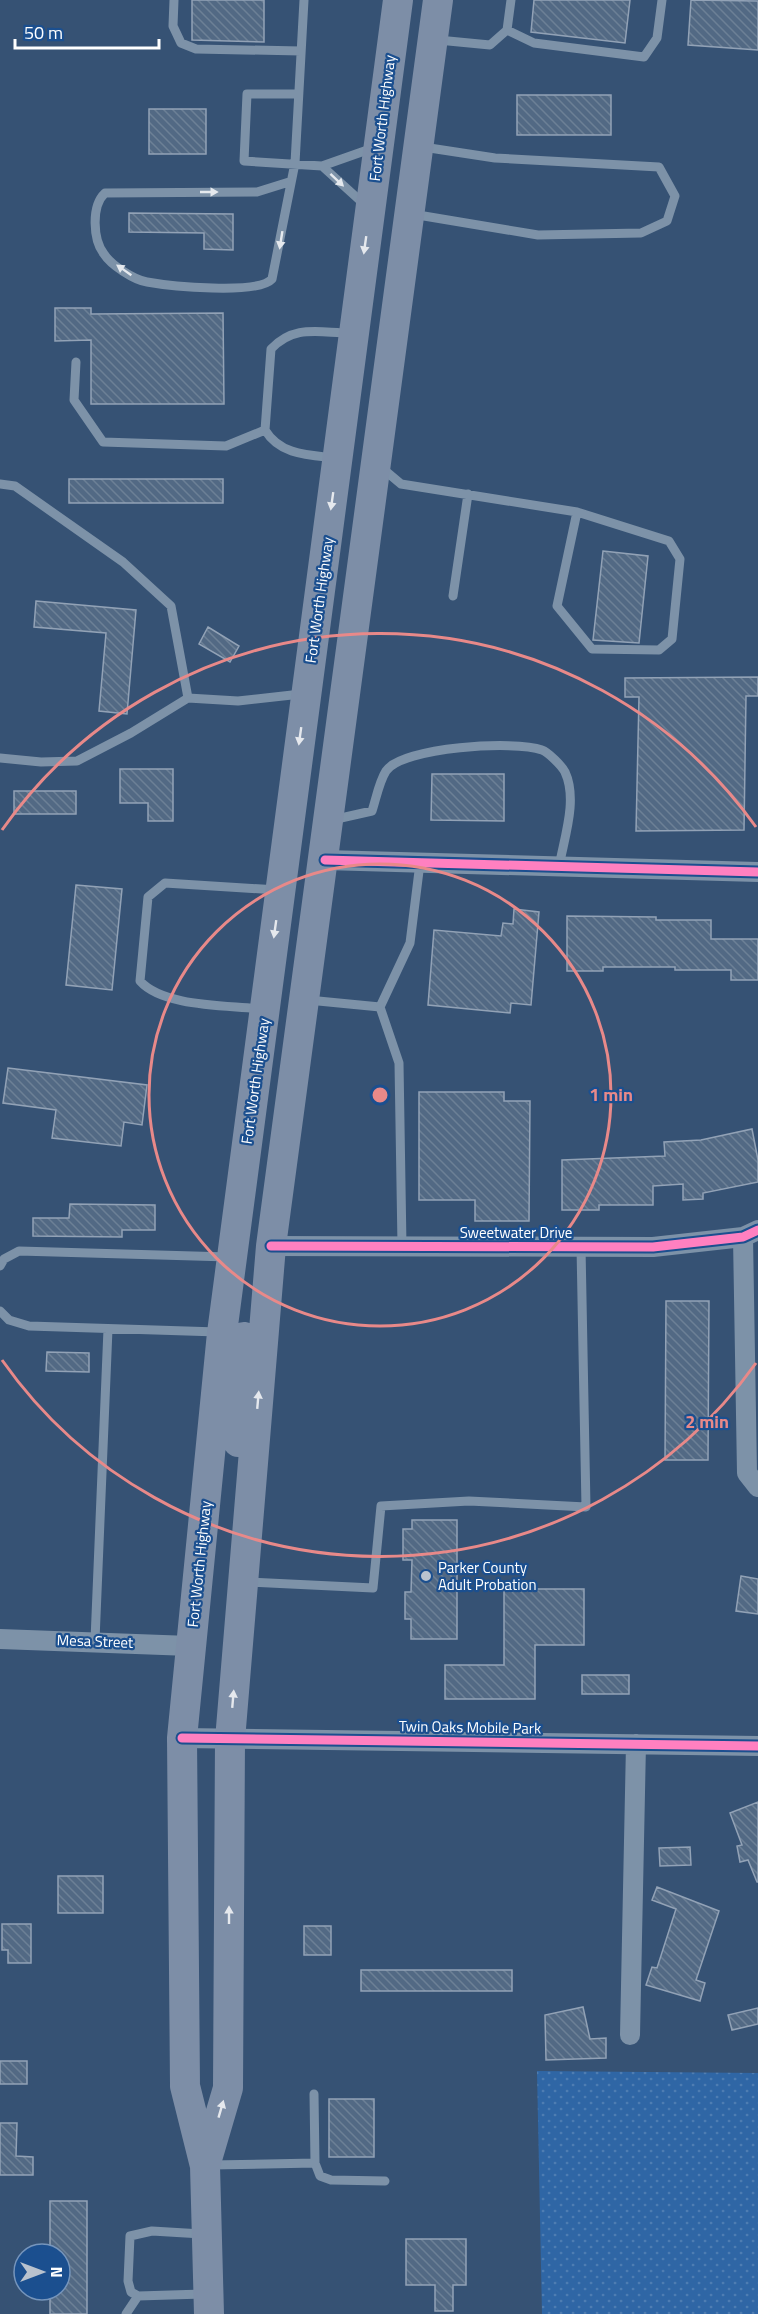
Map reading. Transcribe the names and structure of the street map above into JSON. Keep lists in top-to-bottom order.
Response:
{
  "streets": {
    "main road": ["Fort Worth Highway"],
    "street": ["Sweetwater Drive", "Mesa Street", "Twin Oaks Mobile Park"]
  },
  "crossings": [
    ["Fort Worth Highway", "Sweetwater Drive"],
    ["Fort Worth Highway", "Mesa Street"],
    ["Fort Worth Highway", "Twin Oaks Mobile Park"]
  ],
  "places": ["Parker County Adult Probation"],
  "scale_bar": "50 m",
  "north": "right",
  "rings": ["1 min", "2 min"]
}
